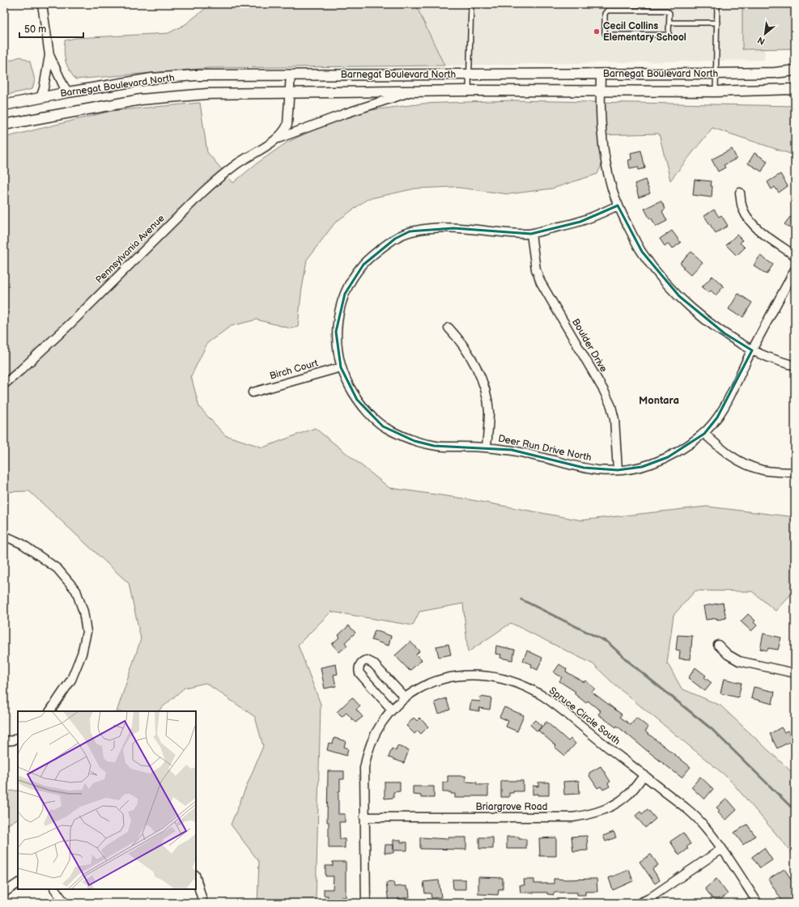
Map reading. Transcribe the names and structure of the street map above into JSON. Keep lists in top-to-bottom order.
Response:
{
  "streets": {
    "street": [
      "Barnegat Boulevard North",
      "Pennsylvania Avenue",
      "Boulder Drive",
      "Birch Court",
      "Deer Run Drive North",
      "Spruce Circle South",
      "Briargrove Road"
    ]
  },
  "crossings": [
    ["Barnegat Boulevard North", "Pennsylvania Avenue"],
    ["Boulder Drive", "Deer Run Drive North"],
    ["Birch Court", "Deer Run Drive North"],
    ["Spruce Circle South", "Briargrove Road"]
  ],
  "districts": ["Montara"],
  "places": ["Cecil Collins Elementary School"],
  "scale_bar": "50 m",
  "north": "bottom left"
}
